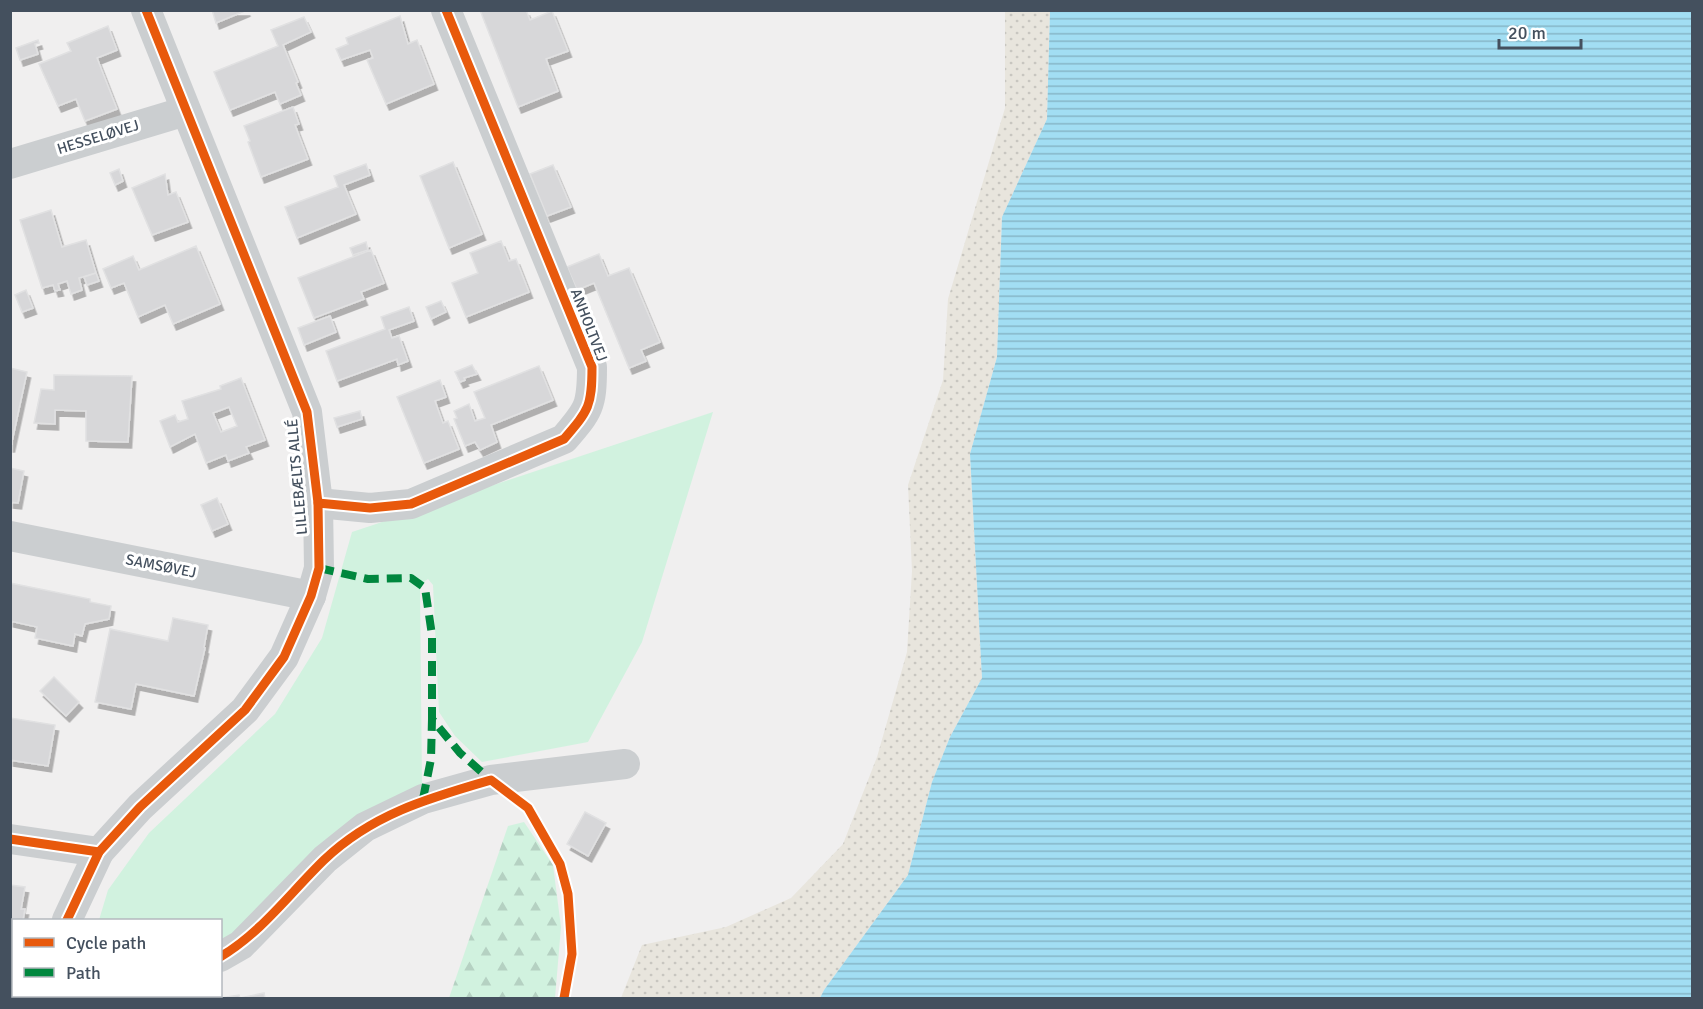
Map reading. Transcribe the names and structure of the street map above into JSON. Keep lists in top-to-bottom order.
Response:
{
  "streets": {
    "street": [
      "HESSELØVEJ",
      "ANHOLTVEJ",
      "LILLEBÆLTS ALLÉ",
      "SAMSØVEJ"
    ]
  },
  "crossings": [
    ["HESSELØVEJ", "LILLEBÆLTS ALLÉ"],
    ["ANHOLTVEJ", "LILLEBÆLTS ALLÉ"],
    ["LILLEBÆLTS ALLÉ", "SAMSØVEJ"]
  ],
  "legend": ["Cycle path", "Path"],
  "scale_bar": "20 m"
}
